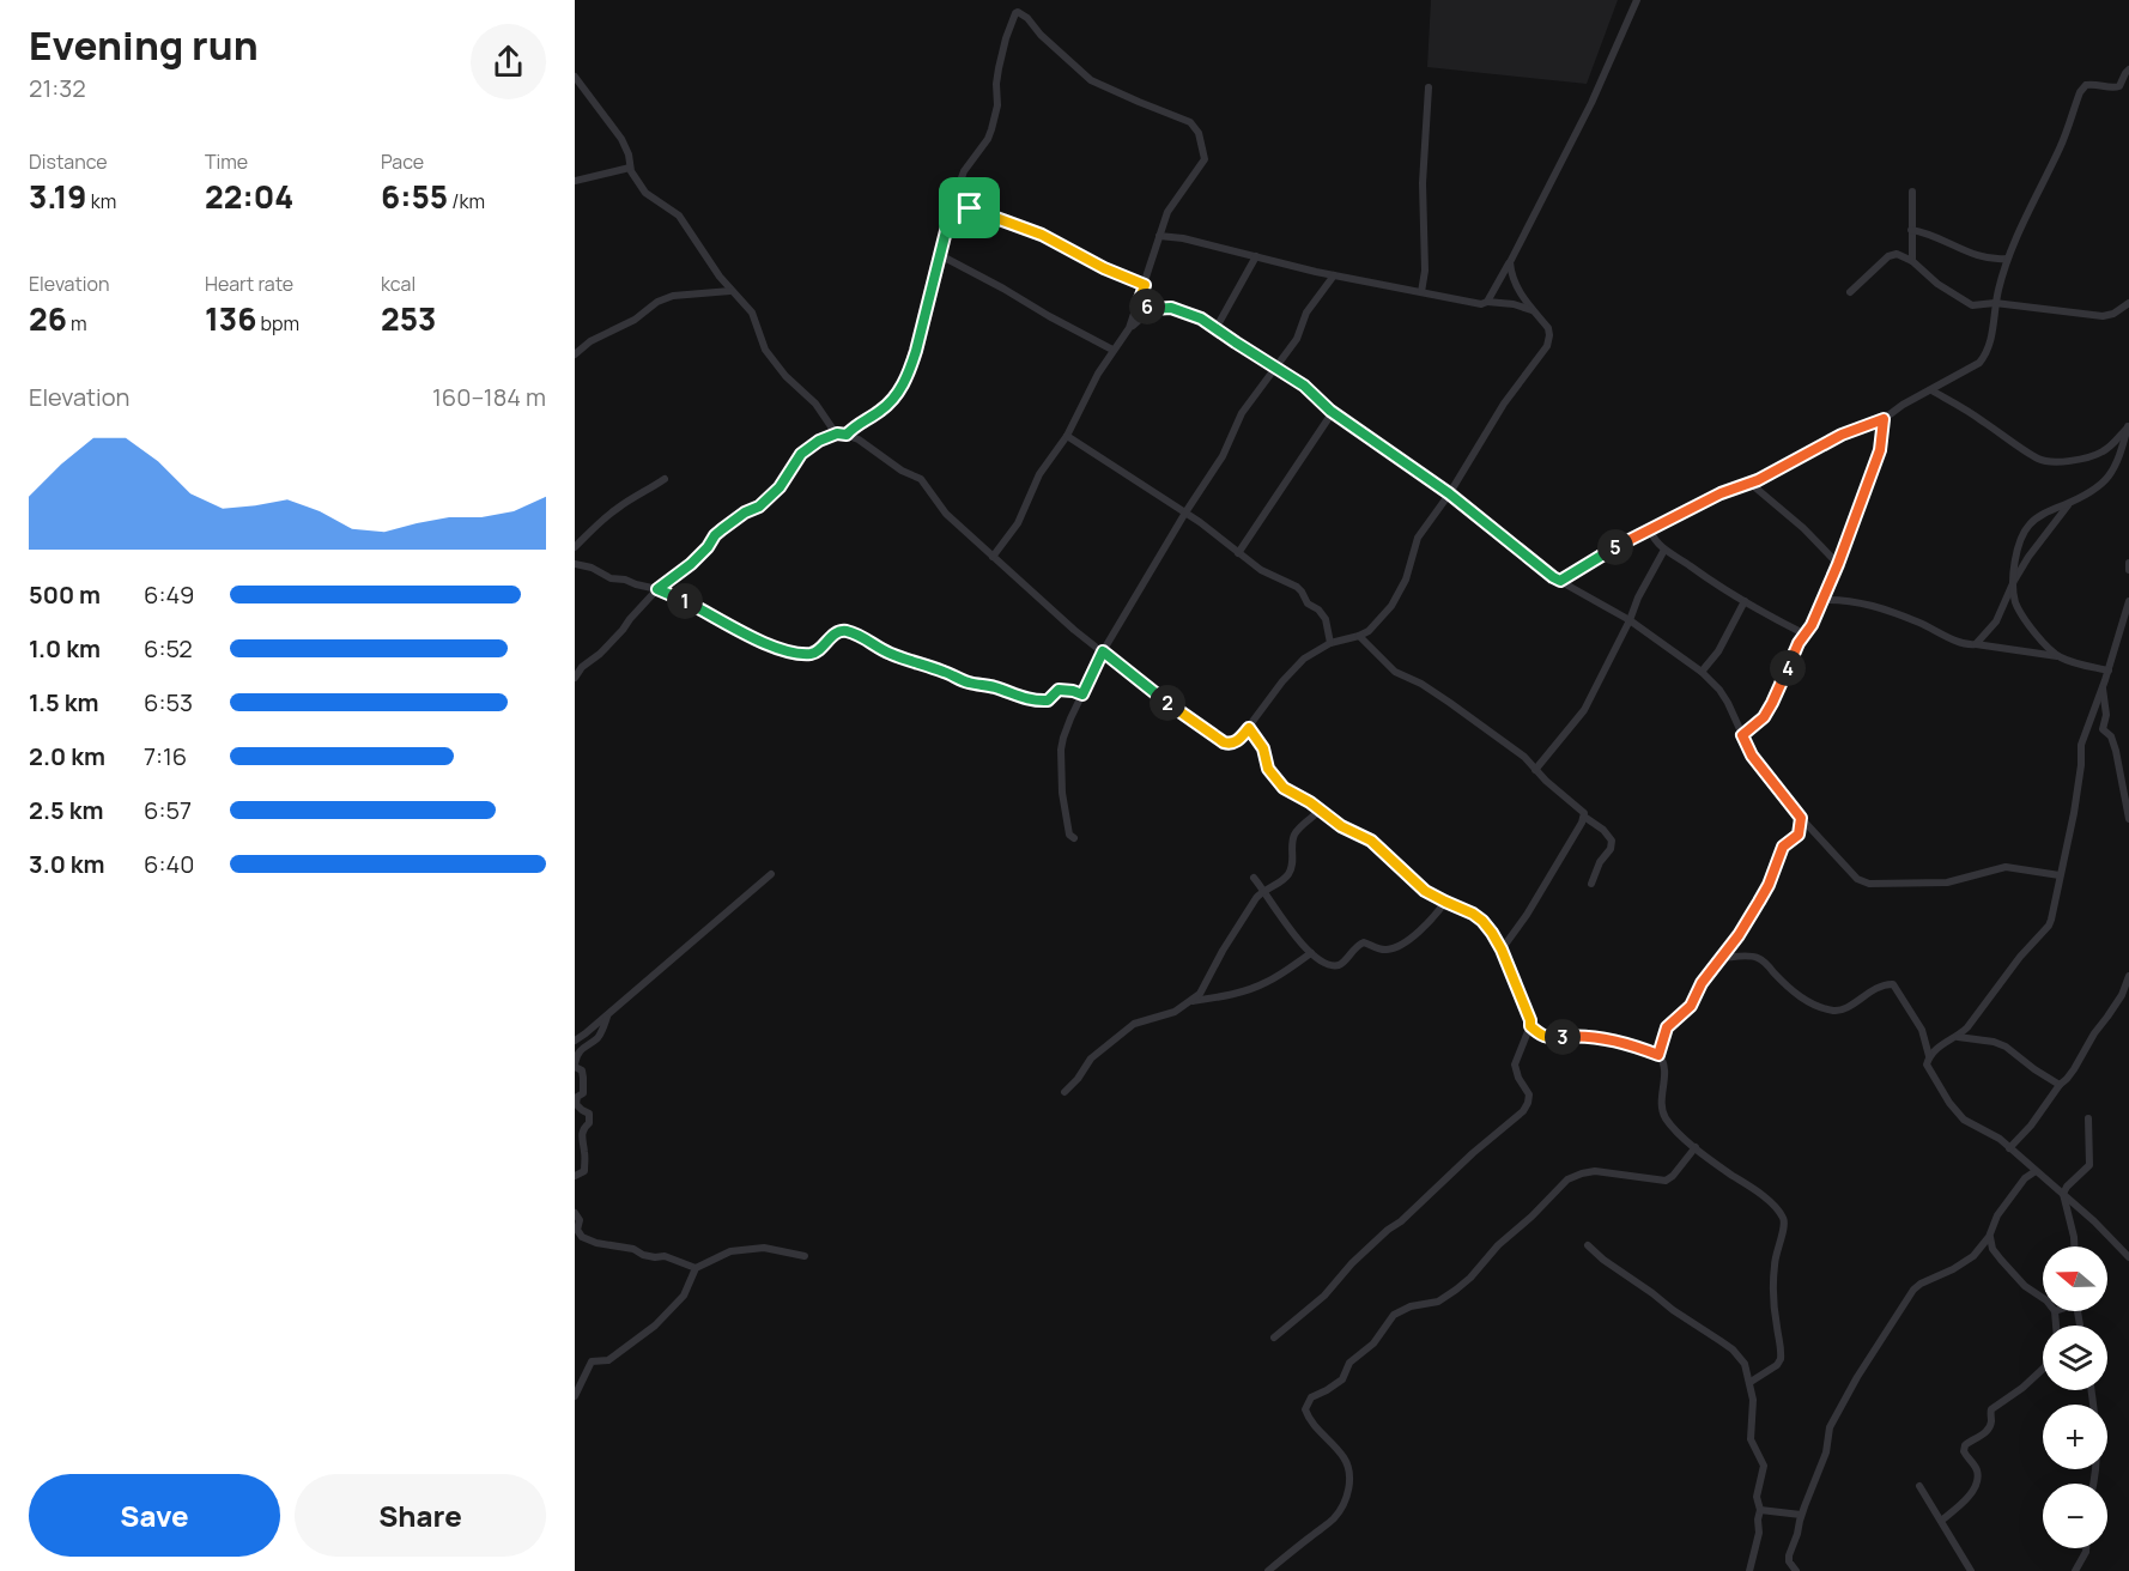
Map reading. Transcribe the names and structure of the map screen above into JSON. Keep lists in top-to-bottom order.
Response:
{
  "north": "left",
  "page": {
    "heading": ["Evening run", "21:32"],
    "stats": [
      ["Distance", "3.19 km"],
      ["Time", "22:04"],
      ["Pace", "6:55 /km"],
      ["Elevation", "26 m"],
      ["Heart rate", "136 bpm"],
      ["kcal", "253"]
    ],
    "pins": [
      "6",
      "5",
      "1",
      "4",
      "2",
      "3"
    ],
    "chart": ["Elevation", "160–184 m"],
    "list": [
      {
        "name": "500 m",
        "note": "6:49"
      },
      {
        "name": "1.0 km",
        "note": "6:52"
      },
      {
        "name": "1.5 km",
        "note": "6:53"
      },
      {
        "name": "2.0 km",
        "note": "7:16"
      },
      {
        "name": "2.5 km",
        "note": "6:57"
      },
      {
        "name": "3.0 km",
        "note": "6:40"
      }
    ],
    "map_buttons": ["+", "−"],
    "buttons": ["Save", "Share"]
  }
}
